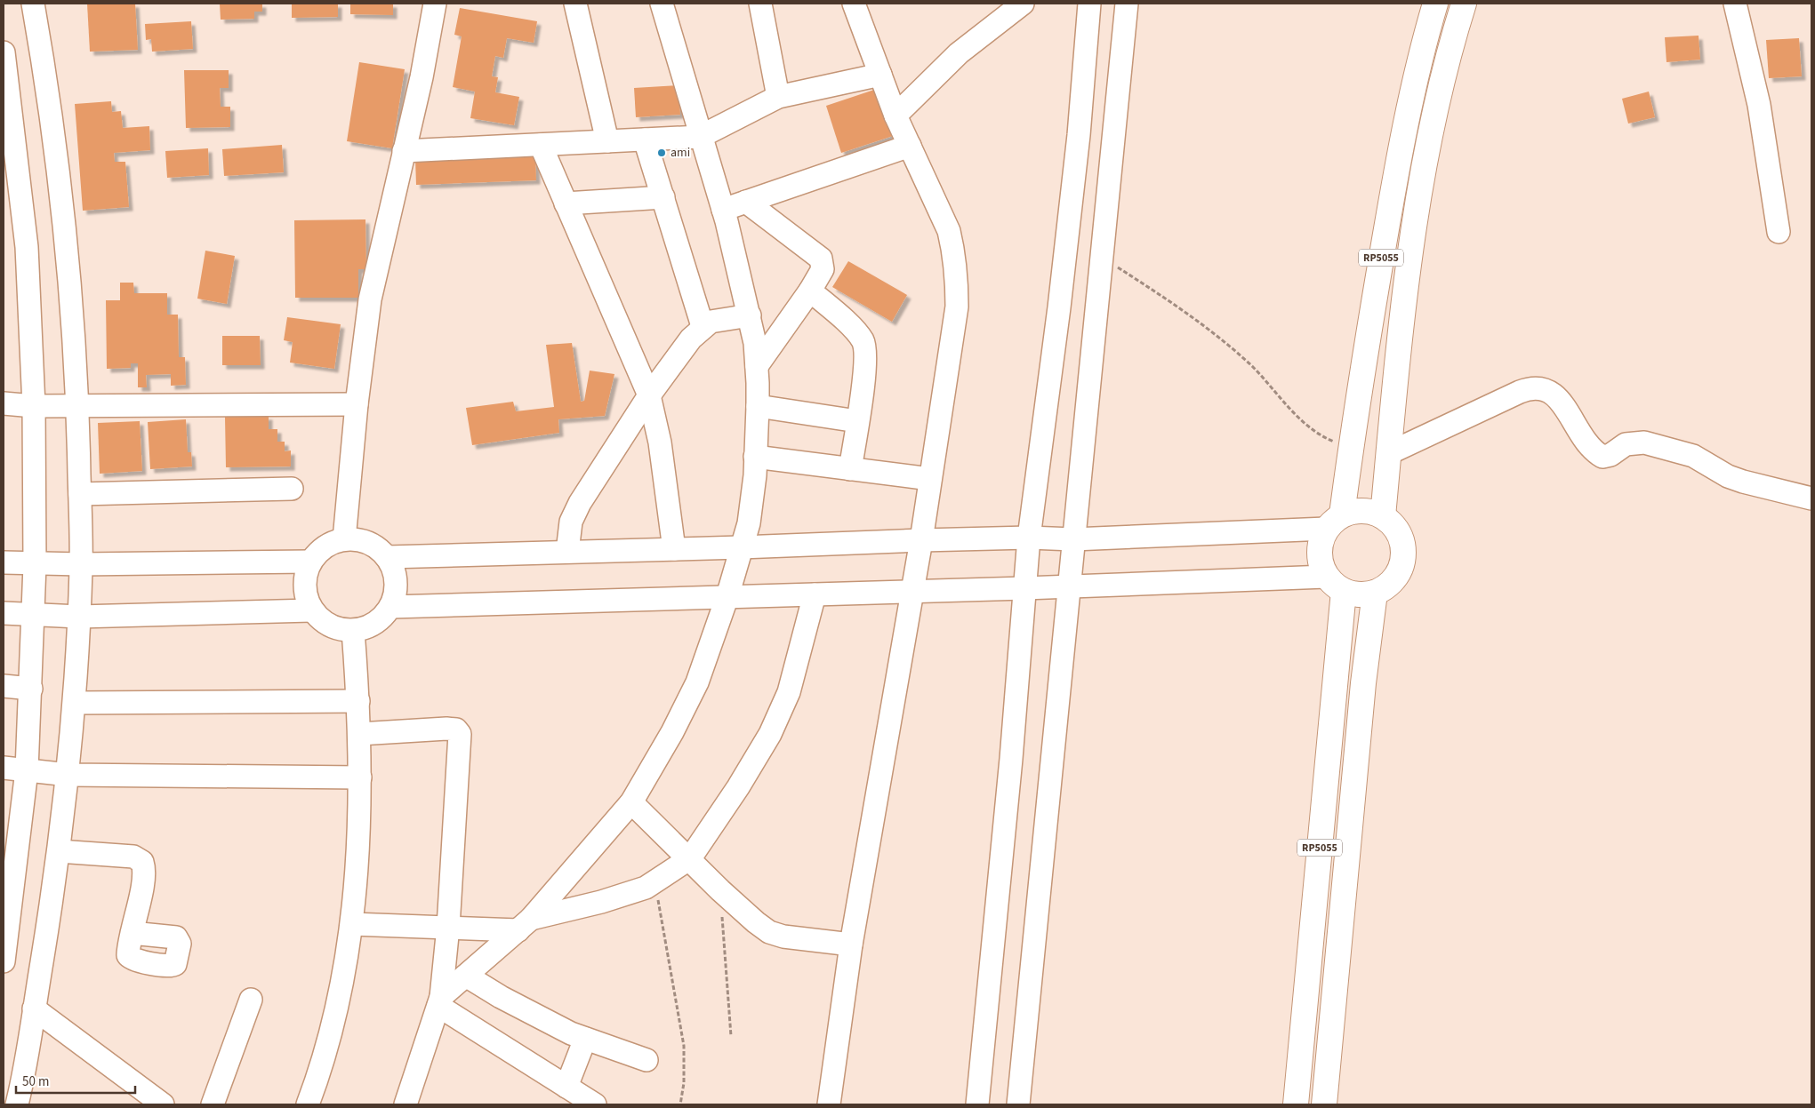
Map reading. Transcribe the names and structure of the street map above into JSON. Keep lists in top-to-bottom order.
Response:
{
  "streets": {
    "highway": ["RP5055"]
  },
  "places": ["ami"],
  "scale_bar": "50 m"
}
